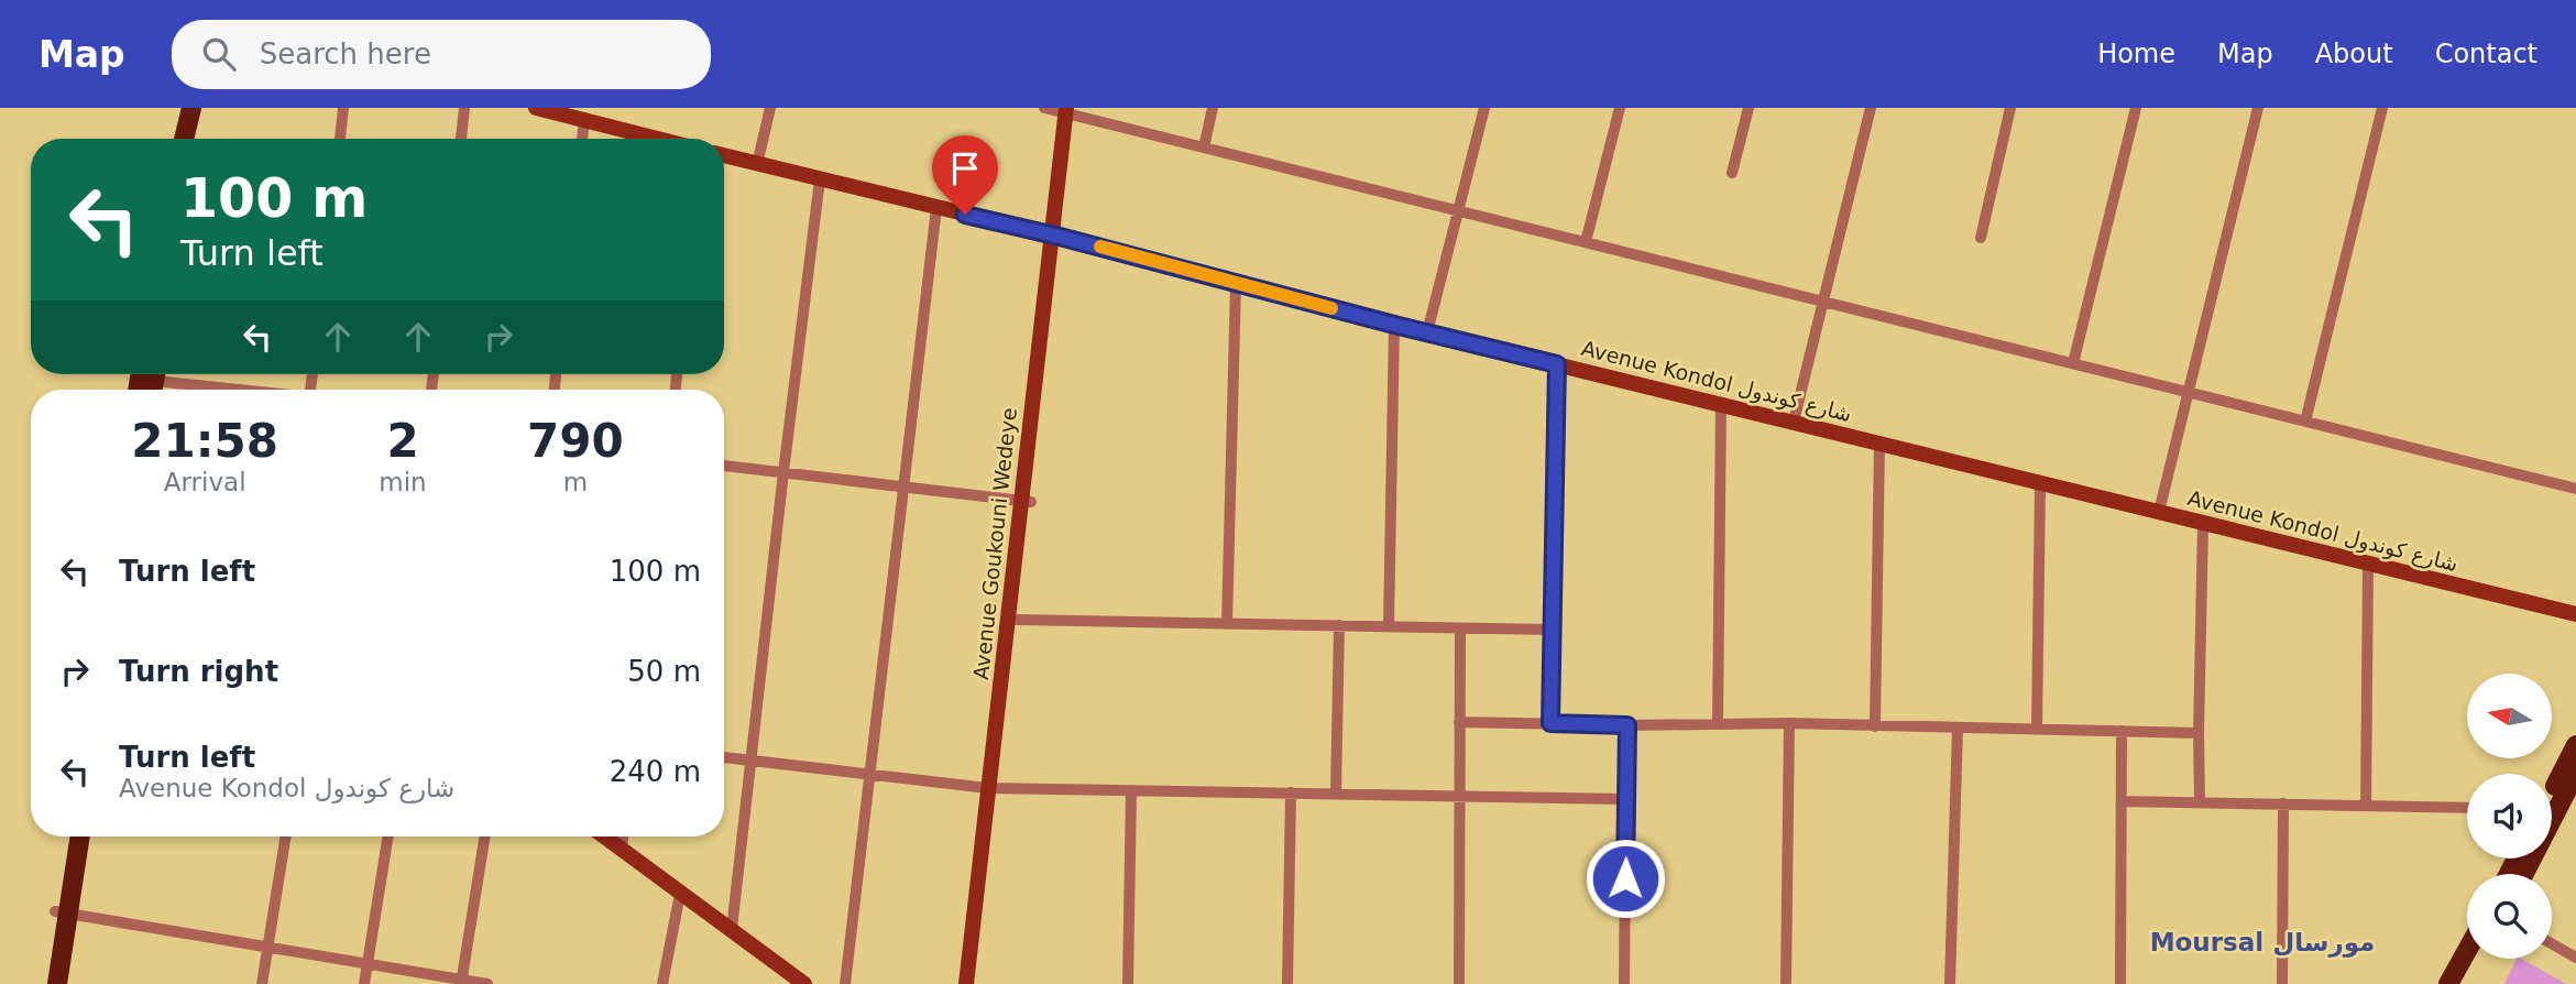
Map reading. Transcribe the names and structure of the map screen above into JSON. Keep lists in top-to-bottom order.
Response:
{
  "streets": {
    "street": ["Avenue Kondol شارع كوندول", "Avenue Goukouni Wedeye"]
  },
  "crossings": [
    ["Avenue Kondol شارع كوندول", "Avenue Goukouni Wedeye"]
  ],
  "districts": ["Moursal مورسال"],
  "north": "left",
  "page": {
    "header": "Map",
    "search": "Search here",
    "nav": [
      "Home",
      "Map",
      "About",
      "Contact"
    ],
    "turn": ["100 m", "Turn left"],
    "eta": [
      "21:58",
      "Arrival",
      "2",
      "min",
      "790",
      "m"
    ],
    "list": [
      {
        "name": "Turn left",
        "value": "100 m"
      },
      {
        "name": "Turn right",
        "value": "50 m"
      },
      {
        "name": "Turn left",
        "note": "Avenue Kondol شارع كوندول",
        "value": "240 m"
      }
    ]
  }
}
